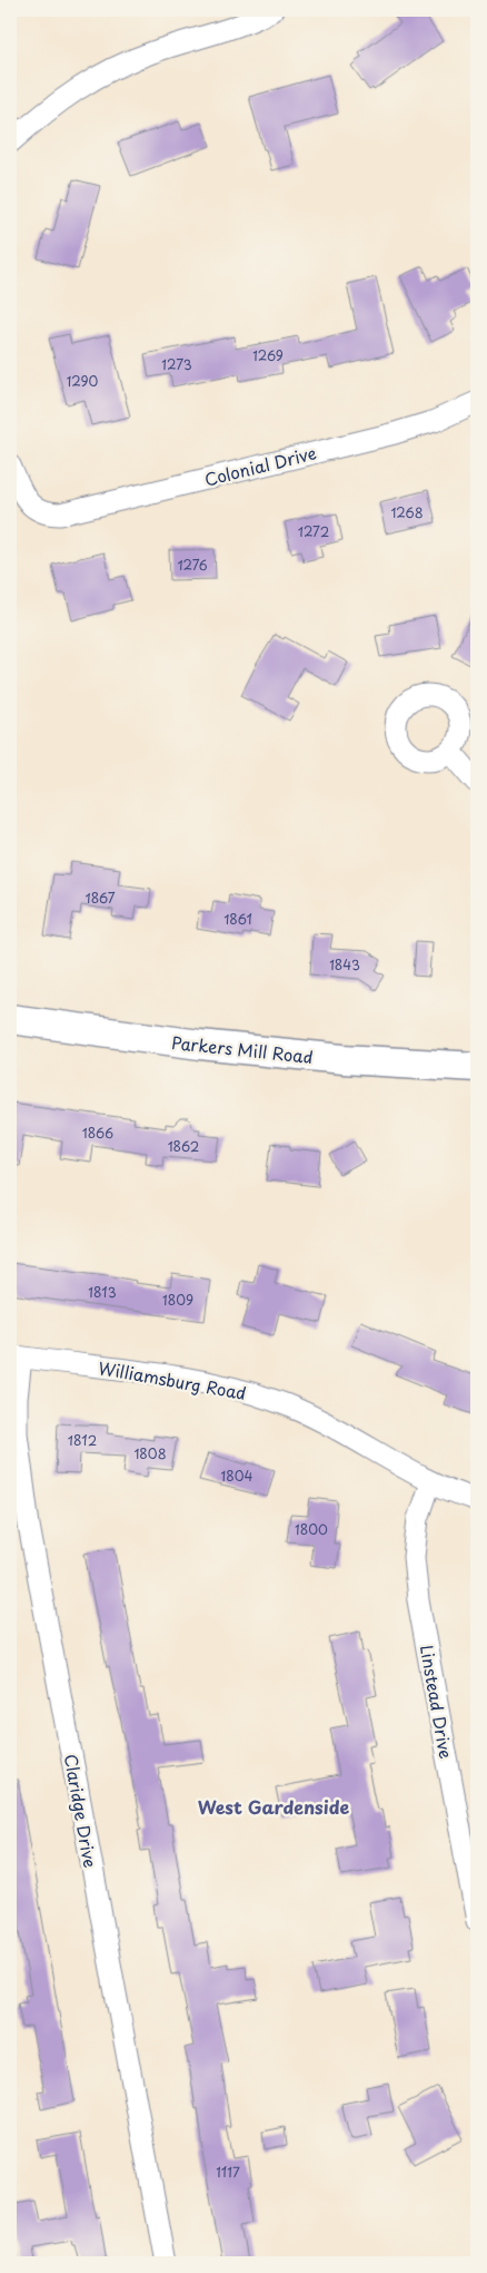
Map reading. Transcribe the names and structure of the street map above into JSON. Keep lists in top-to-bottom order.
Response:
{
  "streets": {
    "main road": ["Parkers Mill Road"],
    "street": [
      "Colonial Drive",
      "Williamsburg Road",
      "Linstead Drive",
      "Claridge Drive"
    ]
  },
  "crossings": [
    ["Williamsburg Road", "Linstead Drive"],
    ["Williamsburg Road", "Claridge Drive"]
  ],
  "districts": ["West Gardenside"],
  "house_numbers": [
    "1269",
    "1273",
    "1290",
    "1268",
    "1272",
    "1276",
    "1867",
    "1861",
    "1843",
    "1866",
    "1862",
    "1813",
    "1809",
    "1812",
    "1808",
    "1804",
    "1800",
    "1117"
  ]
}
